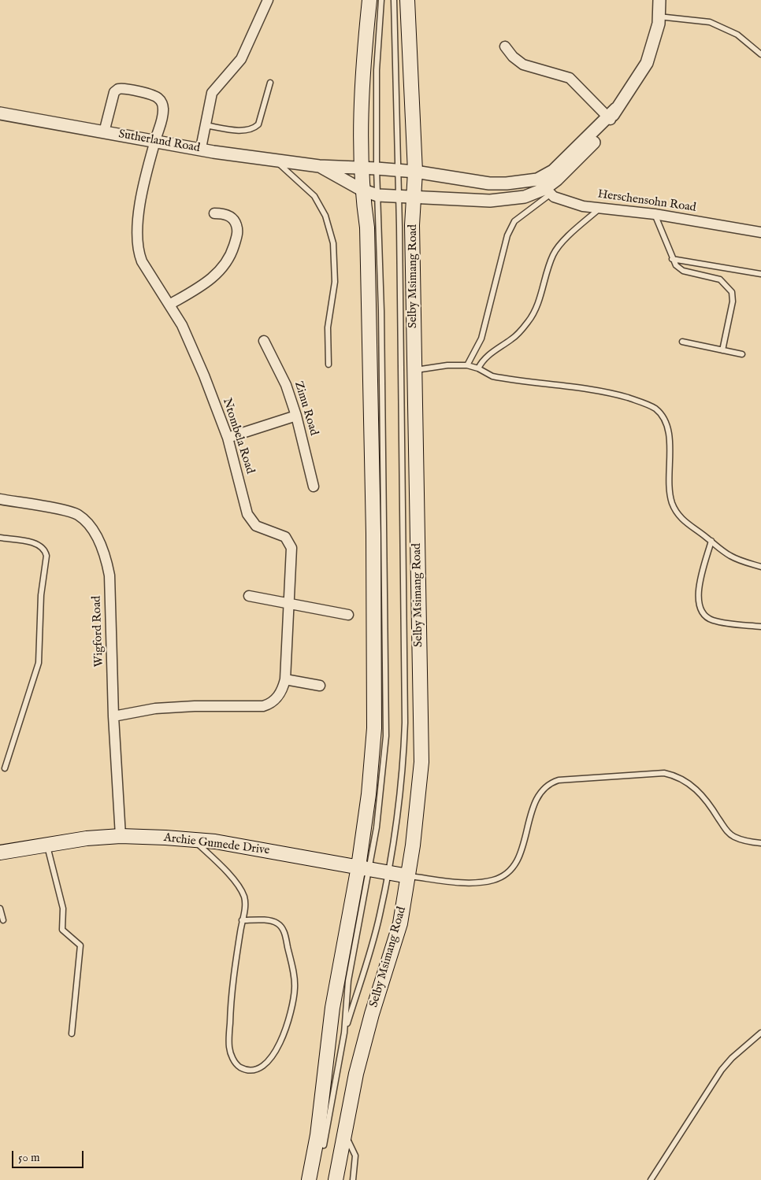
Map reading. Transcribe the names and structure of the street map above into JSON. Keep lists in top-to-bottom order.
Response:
{
  "streets": {
    "main road": ["Selby Msimang Road", "Archie Gumede Drive"],
    "street": [
      "Sutherland Road",
      "Herschensohn Road",
      "Zimu Road",
      "Ntombela Road",
      "Wigford Road"
    ]
  },
  "crossings": [
    ["Sutherland Road", "Ntombela Road"],
    ["Selby Msimang Road", "Archie Gumede Drive"],
    ["Ntombela Road", "Wigford Road"],
    ["Wigford Road", "Archie Gumede Drive"]
  ],
  "scale_bar": "50 m"
}
